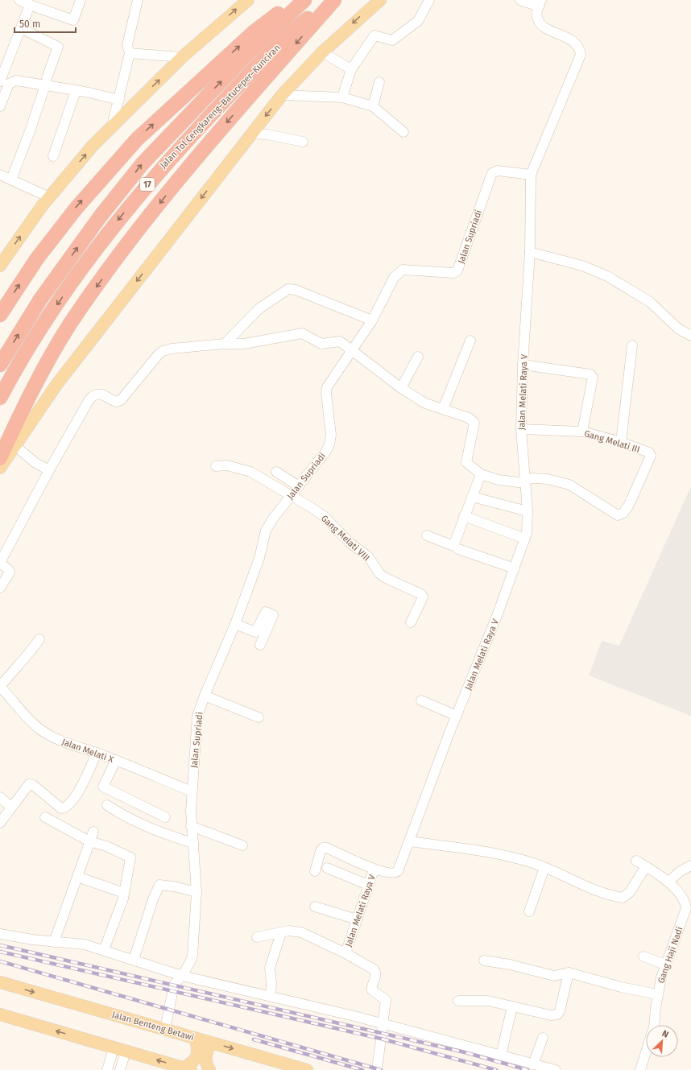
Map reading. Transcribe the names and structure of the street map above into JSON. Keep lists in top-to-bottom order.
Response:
{
  "streets": {
    "highway": ["Jalan Tol Cengkareng–Batuceper–Kunciran", "17"],
    "main road": ["Jalan Benteng Betawi"],
    "street": [
      "Jalan Supriadi",
      "Jalan Melati Raya V",
      "Gang Melati III",
      "Gang Melati VIII",
      "Jalan Melati X",
      "Gang Haji Nadi"
    ]
  },
  "crossings": [
    ["Jalan Supriadi", "Jalan Melati Raya V"],
    ["Jalan Supriadi", "Gang Melati VIII"],
    ["Jalan Supriadi", "Jalan Melati X"],
    ["Jalan Supriadi", "Jalan Benteng Betawi"],
    ["Jalan Melati Raya V", "Gang Melati III"]
  ],
  "scale_bar": "50 m",
  "north": "top right"
}
